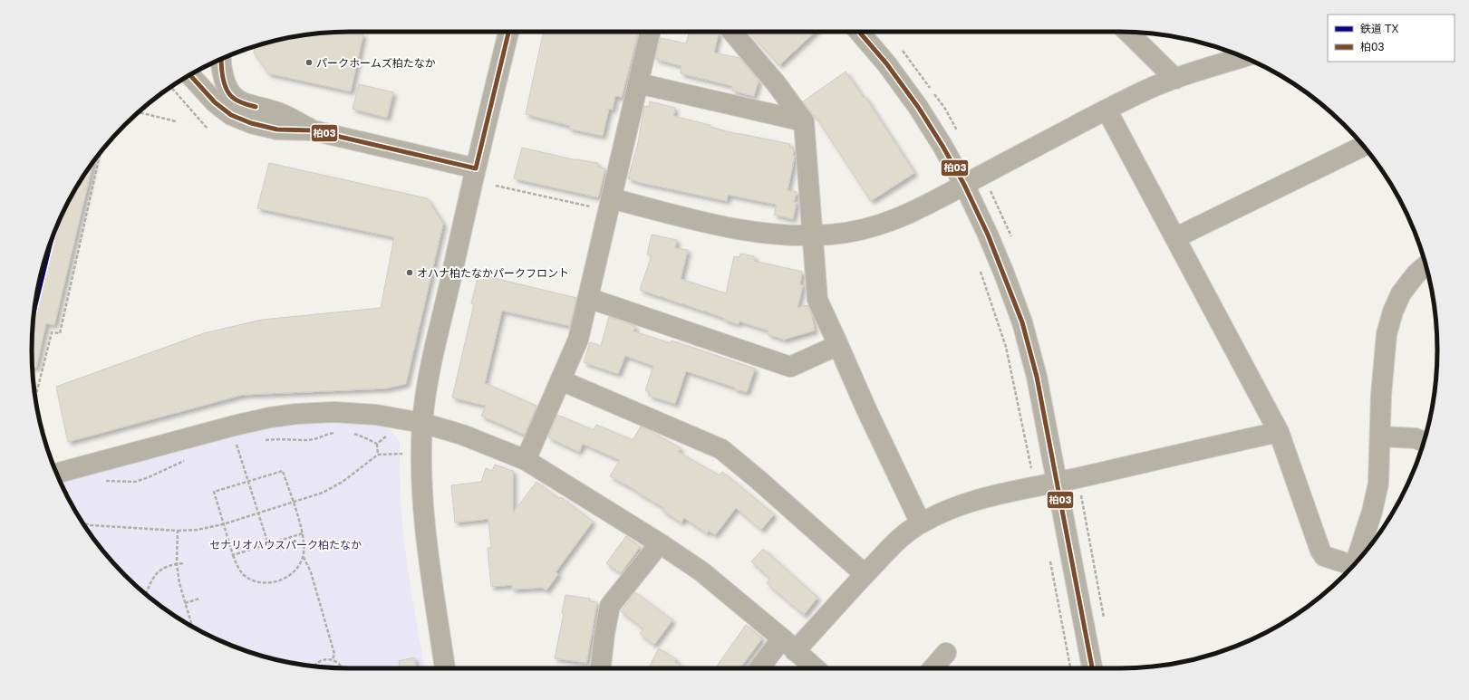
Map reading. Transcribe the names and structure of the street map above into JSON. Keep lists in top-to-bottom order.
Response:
{
  "parks": ["セナリオハウスパーク柏たなか"],
  "places": ["パークホームズ柏たなか", "オハナ柏たなかパークフロント"],
  "lines": ["transit line 柏03", "rail line TX"],
  "legend": ["鉄道 TX", "柏03"]
}
